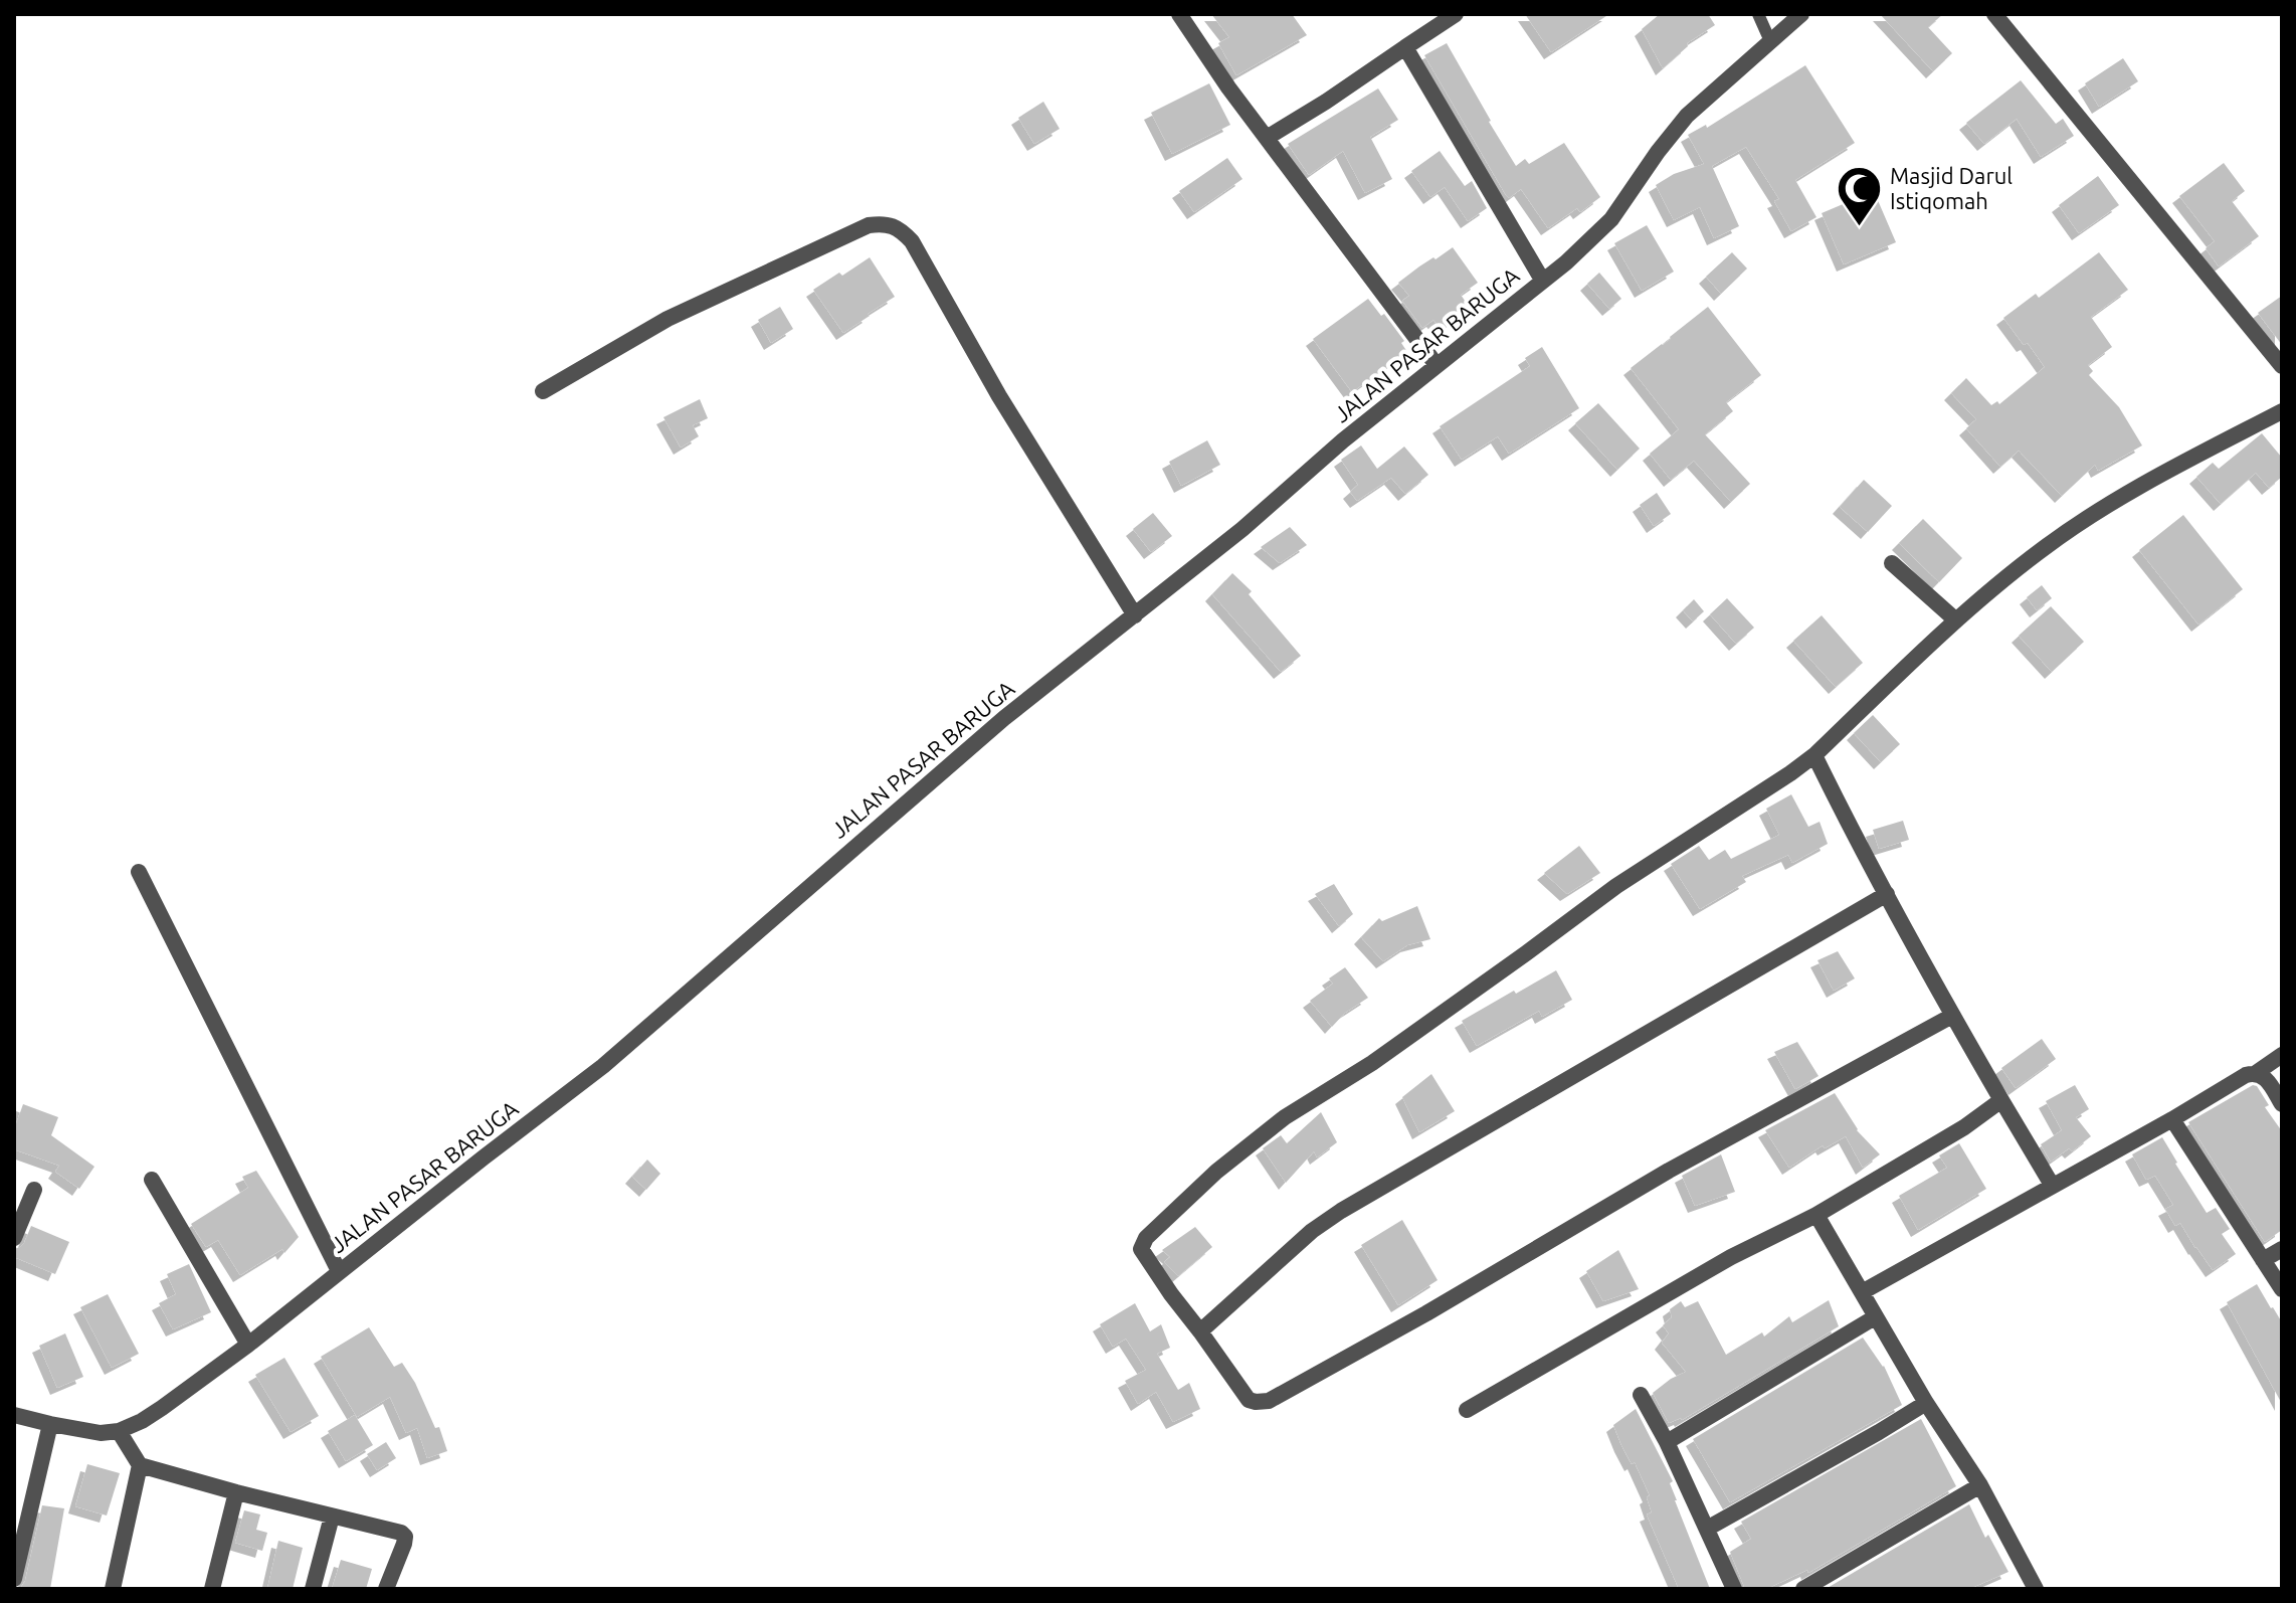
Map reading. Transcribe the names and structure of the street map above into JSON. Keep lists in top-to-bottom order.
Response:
{
  "streets": {
    "street": ["JALAN PASAR BARUGA"]
  },
  "places": {
    "mosque": ["Masjid Darul Istiqomah"]
  }
}
